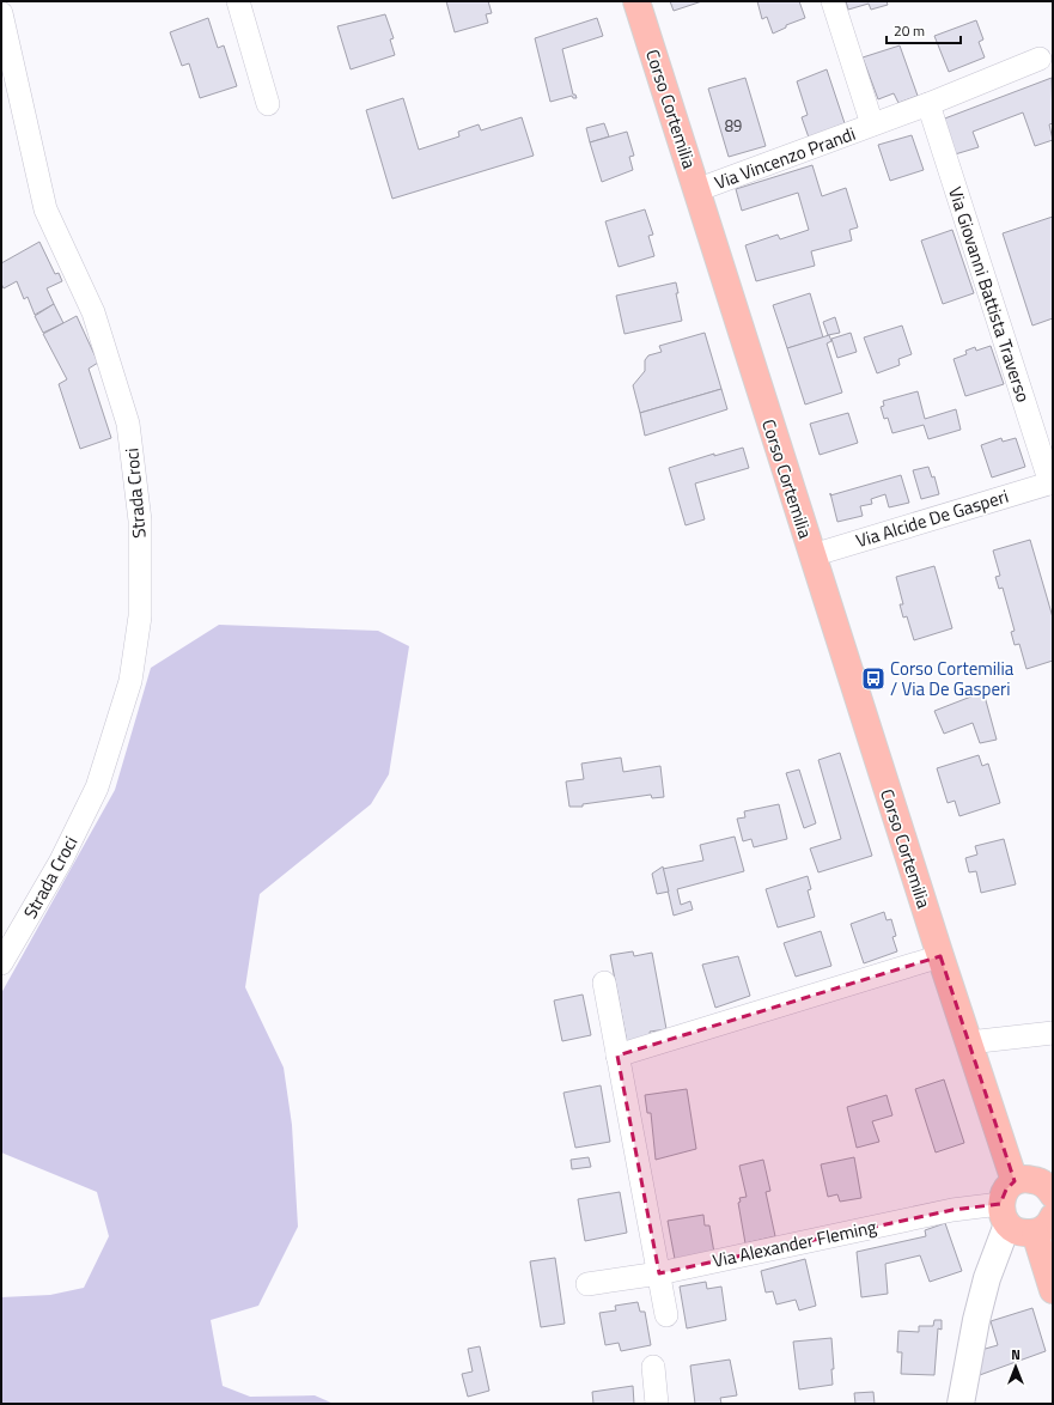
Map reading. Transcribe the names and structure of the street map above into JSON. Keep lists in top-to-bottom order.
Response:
{
  "streets": {
    "main road": ["Corso Cortemilia"],
    "street": [
      "Via Vincenzo Prandi",
      "Via Giovanni Battista Traverso",
      "Strada Croci",
      "Via Alcide De Gasperi",
      "Via Alexander Fleming"
    ]
  },
  "crossings": [
    ["Corso Cortemilia", "Via Vincenzo Prandi"],
    ["Corso Cortemilia", "Via Alcide De Gasperi"],
    ["Via Vincenzo Prandi", "Via Giovanni Battista Traverso"],
    ["Via Giovanni Battista Traverso", "Via Alcide De Gasperi"]
  ],
  "places": {
    "bus stop": ["Corso Cortemilia / Via De Gasperi"]
  },
  "house_numbers": ["89"],
  "scale_bar": "20 m",
  "north": "top"
}
